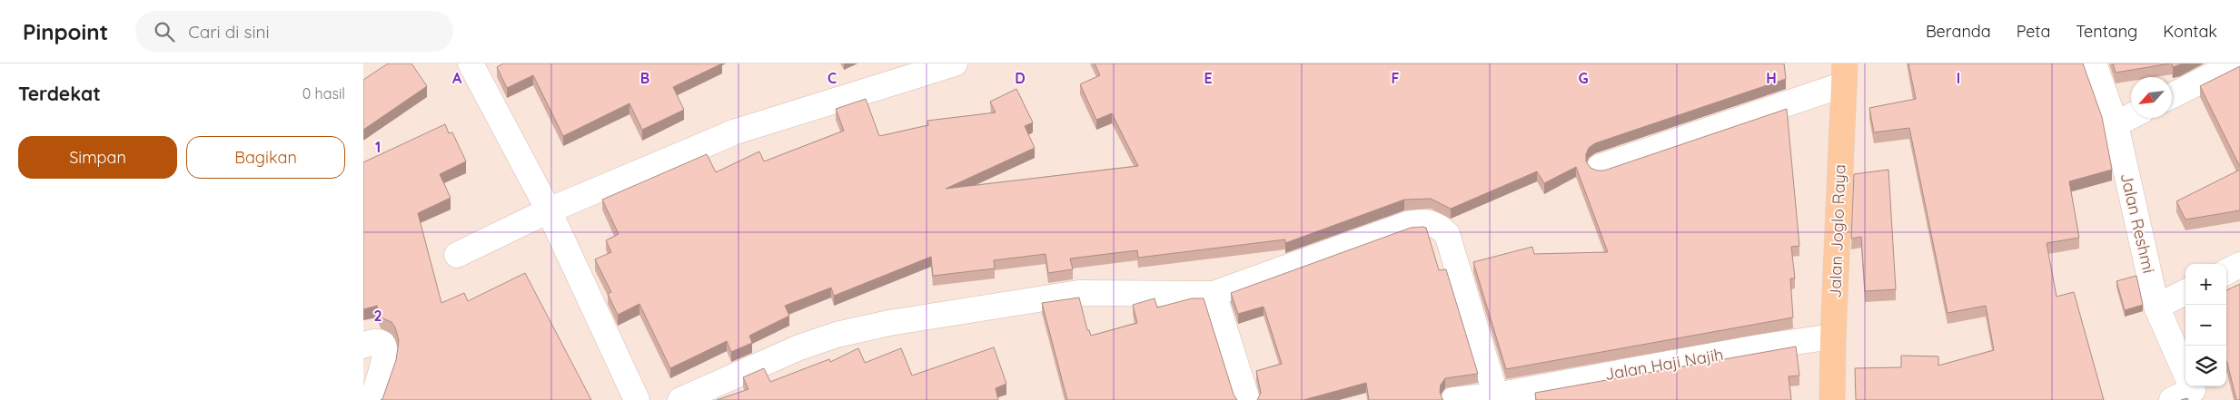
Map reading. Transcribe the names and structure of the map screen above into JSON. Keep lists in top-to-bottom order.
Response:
{
  "streets": {
    "main road": ["Jalan Joglo Raya"],
    "street": ["Jalan Reshmi", "Jalan Haji Najih"]
  },
  "crossings": [
    ["Jalan Joglo Raya", "Jalan Haji Najih"]
  ],
  "north": "bottom left",
  "page": {
    "header": "Pinpoint",
    "search": "Cari di sini",
    "nav": [
      "Beranda",
      "Peta",
      "Tentang",
      "Kontak"
    ],
    "heading": ["Terdekat", "0 hasil"],
    "buttons": ["Simpan", "Bagikan"],
    "map_buttons": ["+", "−"]
  },
  "grid": {
    "columns": [
      "A",
      "B",
      "C",
      "D",
      "E",
      "F",
      "G",
      "H",
      "I"
    ],
    "rows": ["1", "2"]
  }
}
